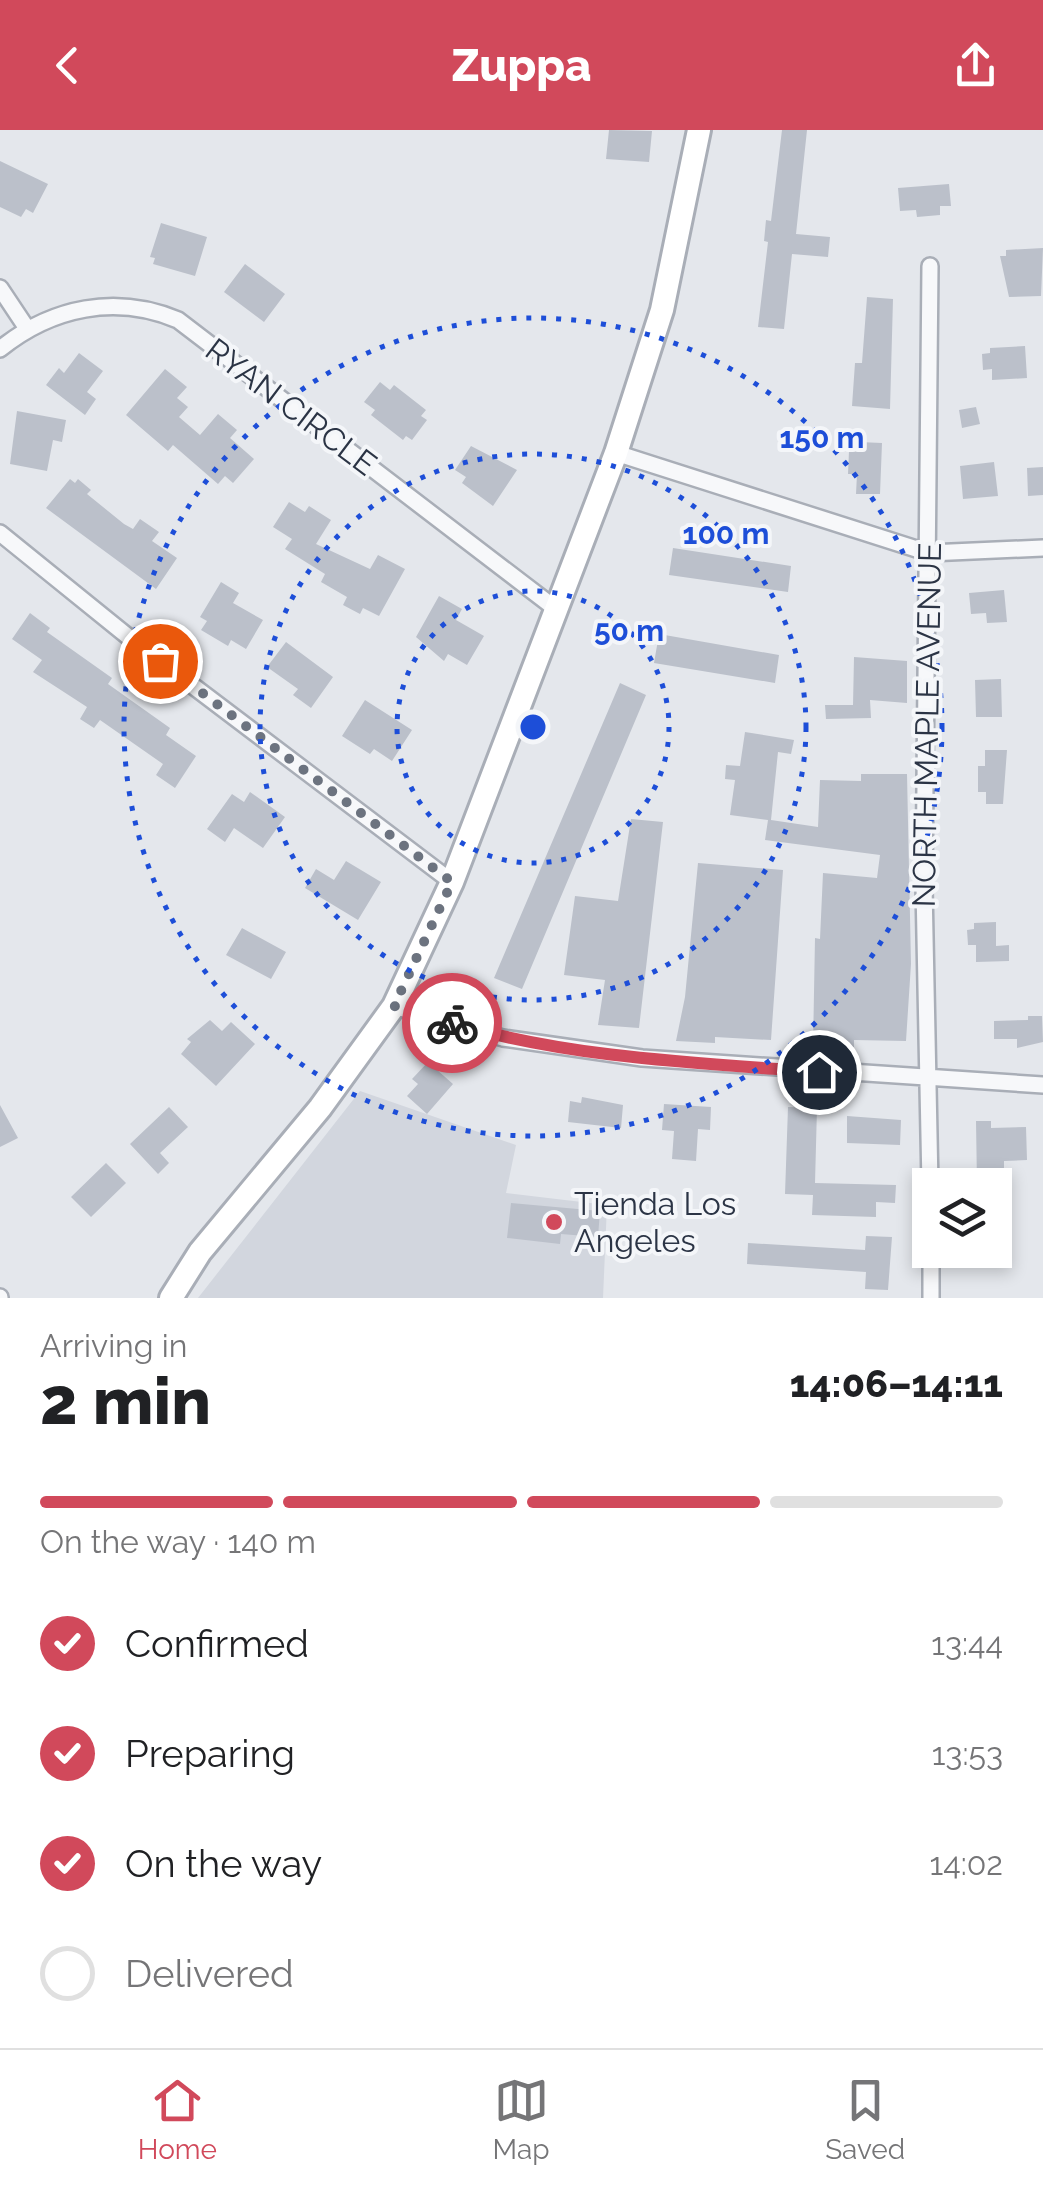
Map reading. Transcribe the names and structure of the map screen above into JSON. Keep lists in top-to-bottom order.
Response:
{
  "streets": {
    "street": ["RYAN CIRCLE", "NORTH MAPLE AVENUE"]
  },
  "places": ["Tienda Los Angeles"],
  "page": {
    "header": "Zuppa",
    "heading": ["2 min", "Arriving in", "14:06–14:11"],
    "bar": "On the way · 140 m",
    "list": [
      ["Confirmed", "13:44"],
      ["Preparing", "13:53"],
      ["On the way", "14:02"],
      "Delivered"
    ],
    "tabs": ["Home", "Map", "Saved"]
  },
  "rings": ["150 m", "100 m", "50 m"]
}
